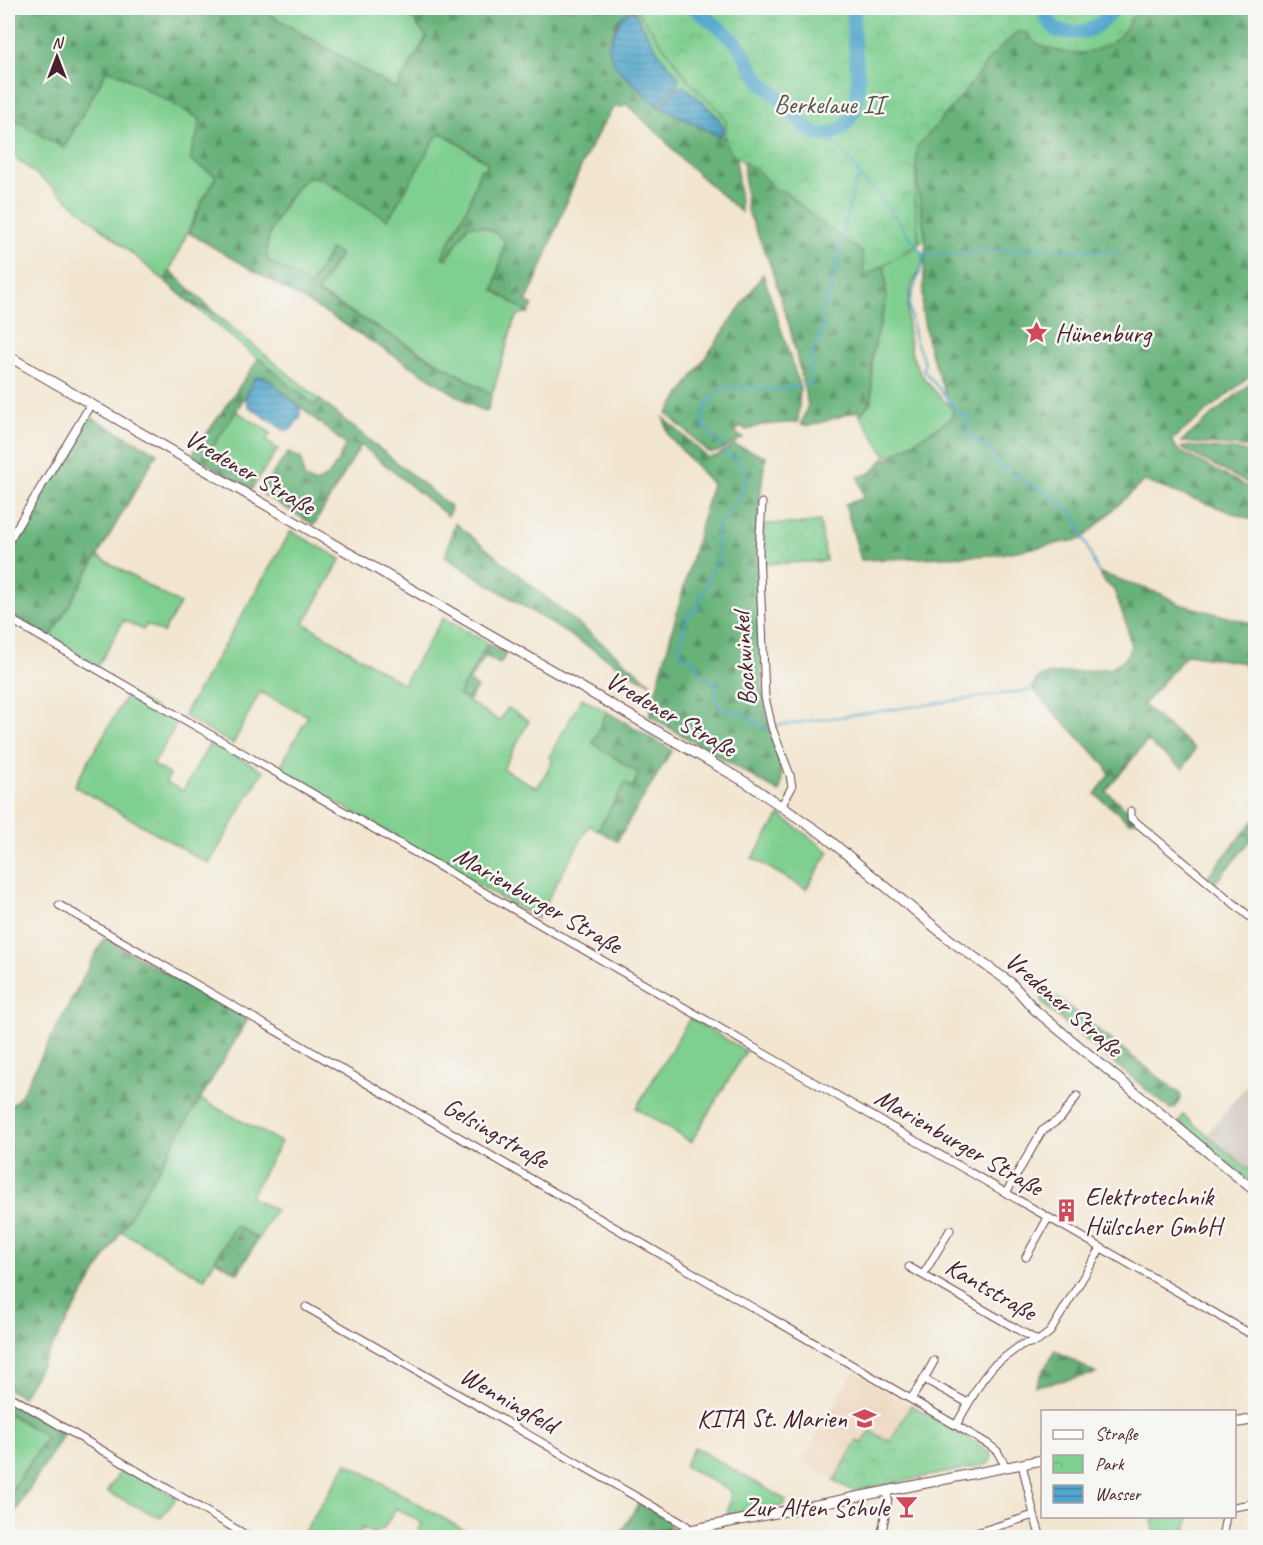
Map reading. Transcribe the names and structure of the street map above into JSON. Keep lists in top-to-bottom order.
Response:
{
  "streets": {
    "street": [
      "Vredener Straße",
      "Bockwinkel",
      "Marienburger Straße",
      "Gelsingstraße",
      "Kantstraße",
      "Wenningfeld"
    ]
  },
  "crossings": [
    ["Vredener Straße", "Bockwinkel"]
  ],
  "parks": ["Berkelaue II"],
  "places": {
    "place": ["Hünenburg"],
    "building": ["Elektrotechnik Hülscher GmbH"],
    "school or university": ["KITA St. Marien"],
    "bar": ["Zur Alten Schule"]
  },
  "legend": ["Straße", "Park", "Wasser"],
  "north": "top"
}
